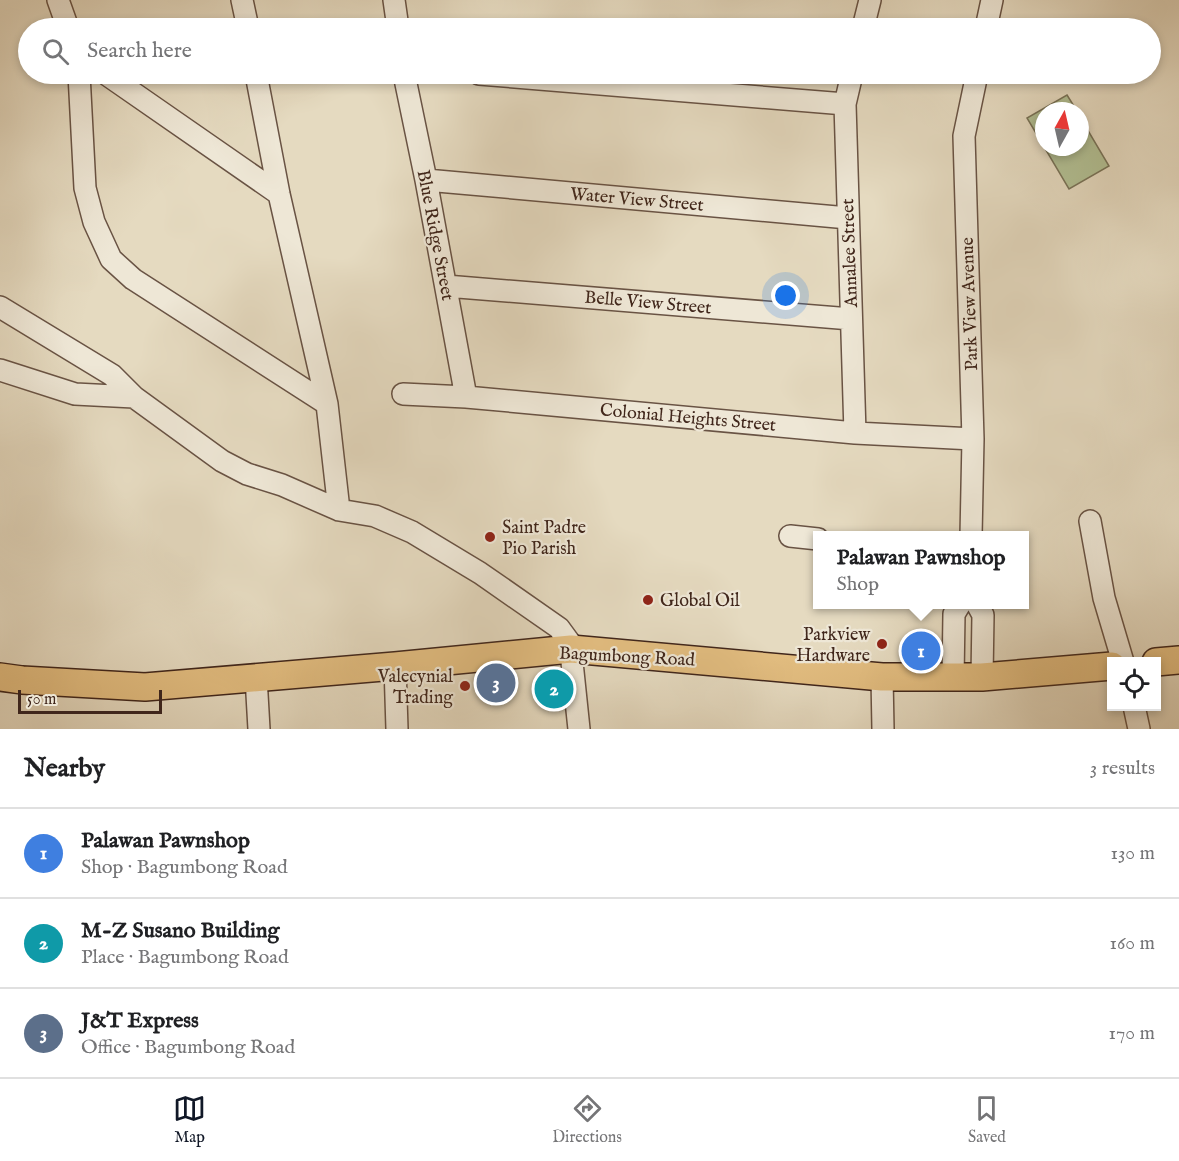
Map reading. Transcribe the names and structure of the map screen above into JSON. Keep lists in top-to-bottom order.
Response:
{
  "streets": {
    "main road": ["Bagumbong Road"],
    "street": [
      "Water View Street",
      "Blue Ridge Street",
      "Annalee Street",
      "Belle View Street",
      "Park View Avenue",
      "Colonial Heights Street"
    ]
  },
  "crossings": [
    ["Water View Street", "Blue Ridge Street"],
    ["Water View Street", "Annalee Street"],
    ["Blue Ridge Street", "Belle View Street"],
    ["Blue Ridge Street", "Colonial Heights Street"],
    ["Annalee Street", "Belle View Street"],
    ["Annalee Street", "Colonial Heights Street"],
    ["Park View Avenue", "Colonial Heights Street"]
  ],
  "places": [
    "Saint Padre Pio Parish",
    "Global Oil",
    "Parkview Hardware",
    "Valecynial Trading"
  ],
  "scale_bar": "50 m",
  "north": "top",
  "page": {
    "search": "Search here",
    "popup": ["Palawan Pawnshop", "Shop"],
    "pins": ["1", "3", "2"],
    "scale": "50 m",
    "heading": ["Nearby", "3 results"],
    "list": [
      {
        "mark": "1",
        "name": "Palawan Pawnshop",
        "note": "Shop · Bagumbong Road",
        "value": "130 m"
      },
      {
        "mark": "2",
        "name": "M-Z Susano Building",
        "note": "Place · Bagumbong Road",
        "value": "160 m"
      },
      {
        "mark": "3",
        "name": "J&T Express",
        "note": "Office · Bagumbong Road",
        "value": "170 m"
      }
    ],
    "nav": ["Map", "Directions", "Saved"]
  }
}
